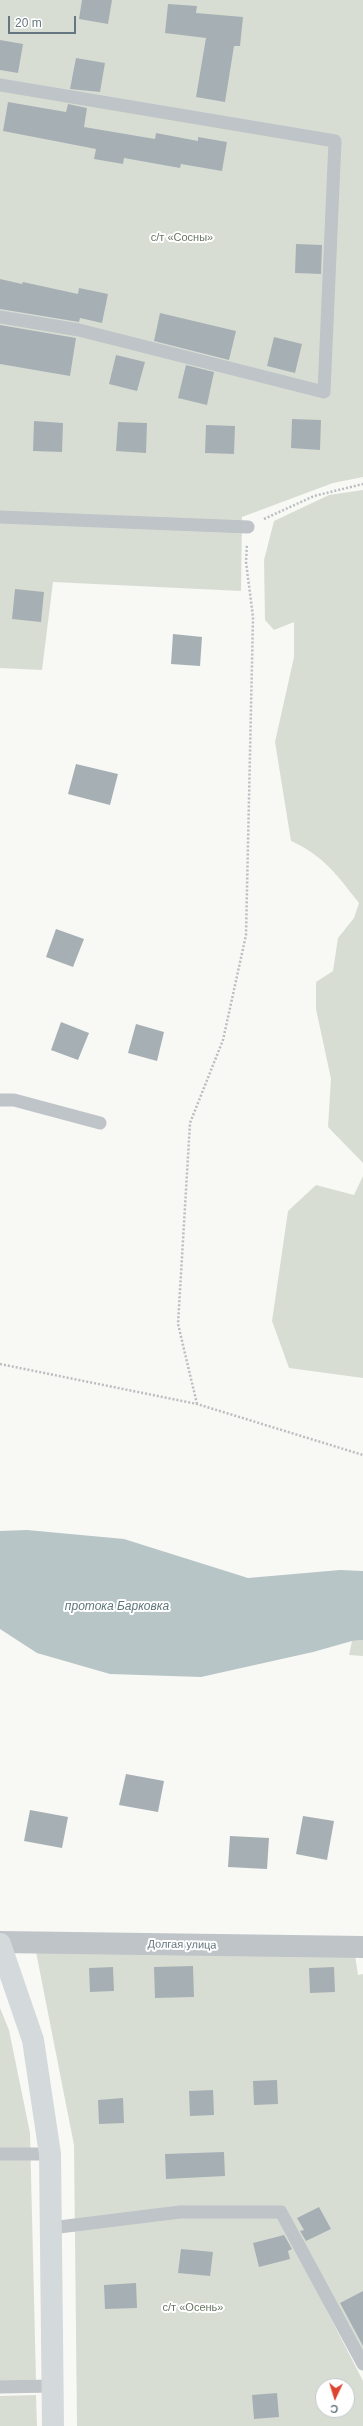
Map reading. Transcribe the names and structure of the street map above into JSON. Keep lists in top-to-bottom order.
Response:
{
  "streets": {
    "street": ["Долгая улица"]
  },
  "water": ["протока Барковка"],
  "parks": ["с/т «Сосны»", "с/т «Осень»"],
  "scale_bar": "20 m",
  "north": "bottom"
}
